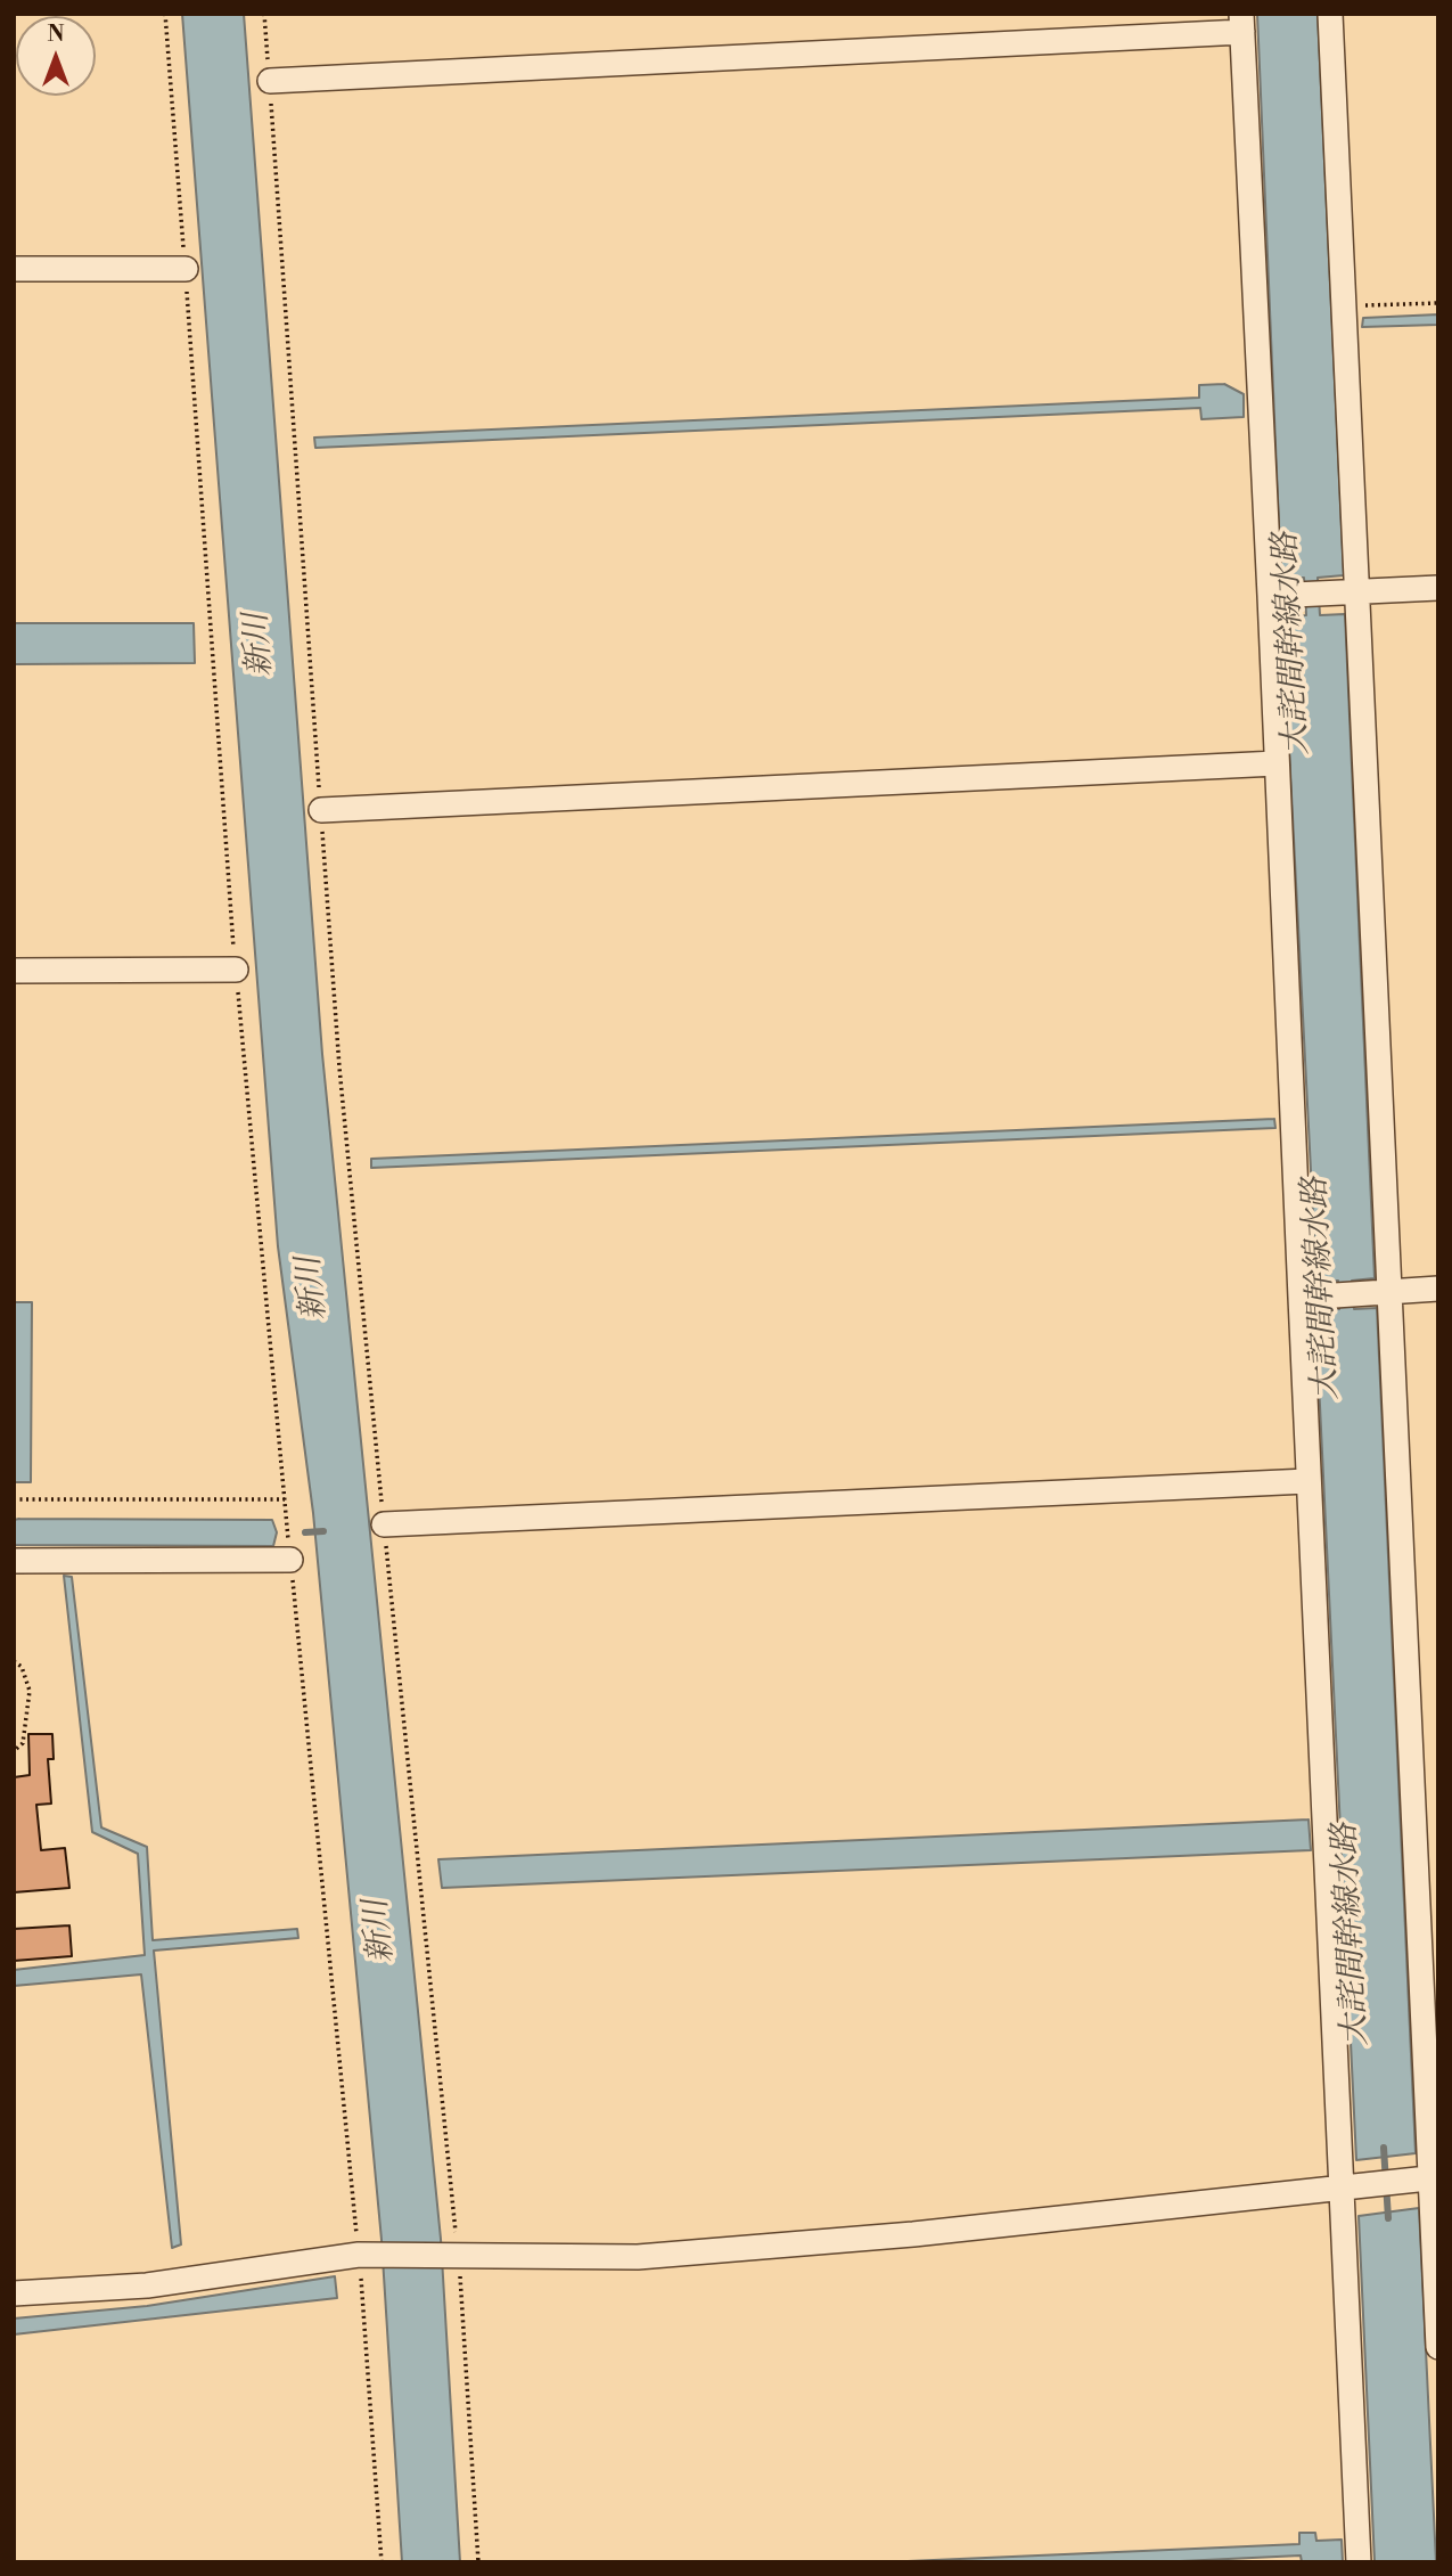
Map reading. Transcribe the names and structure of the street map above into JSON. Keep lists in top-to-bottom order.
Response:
{
  "water": ["大詫間幹線水路", "新川"],
  "north": "top"
}
